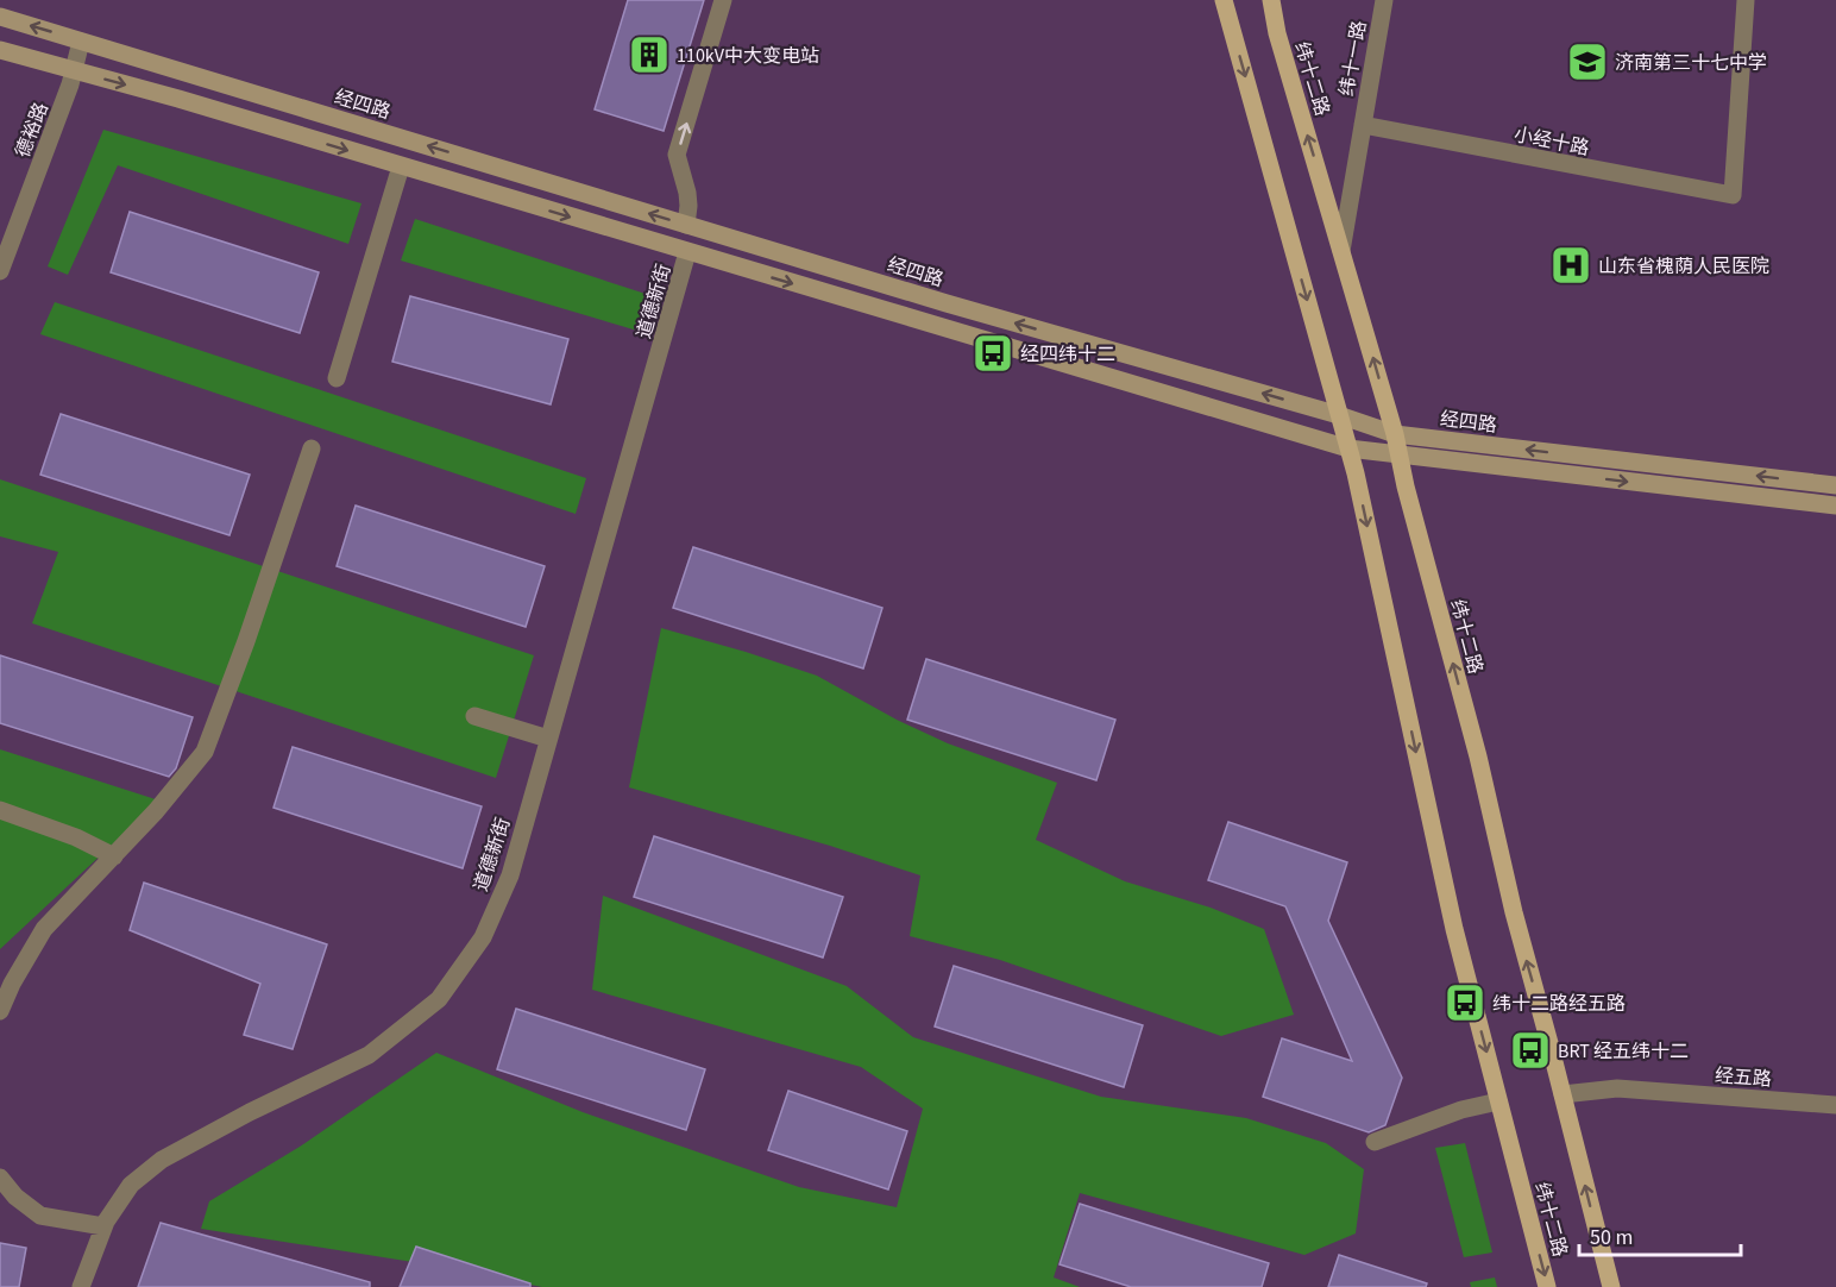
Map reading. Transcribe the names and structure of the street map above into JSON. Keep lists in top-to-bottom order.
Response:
{
  "streets": {
    "main road": ["纬十二路", "经四路"],
    "street": [
      "纬十一路",
      "德裕路",
      "小经十路",
      "道德新街",
      "经五路"
    ]
  },
  "crossings": [
    ["纬十一路", "纬十二路"],
    ["纬十一路", "小经十路"],
    ["纬十二路", "经四路"],
    ["纬十二路", "经五路"],
    ["经四路", "德裕路"]
  ],
  "places": {
    "building": ["110kV中大变电站"],
    "school or university": ["济南第三十七中学"],
    "hospital": ["山东省槐荫人民医院"],
    "bus stop": ["经四纬十二", "纬十二路经五路", "BRT 经五纬十二"]
  },
  "scale_bar": "50 m"
}
